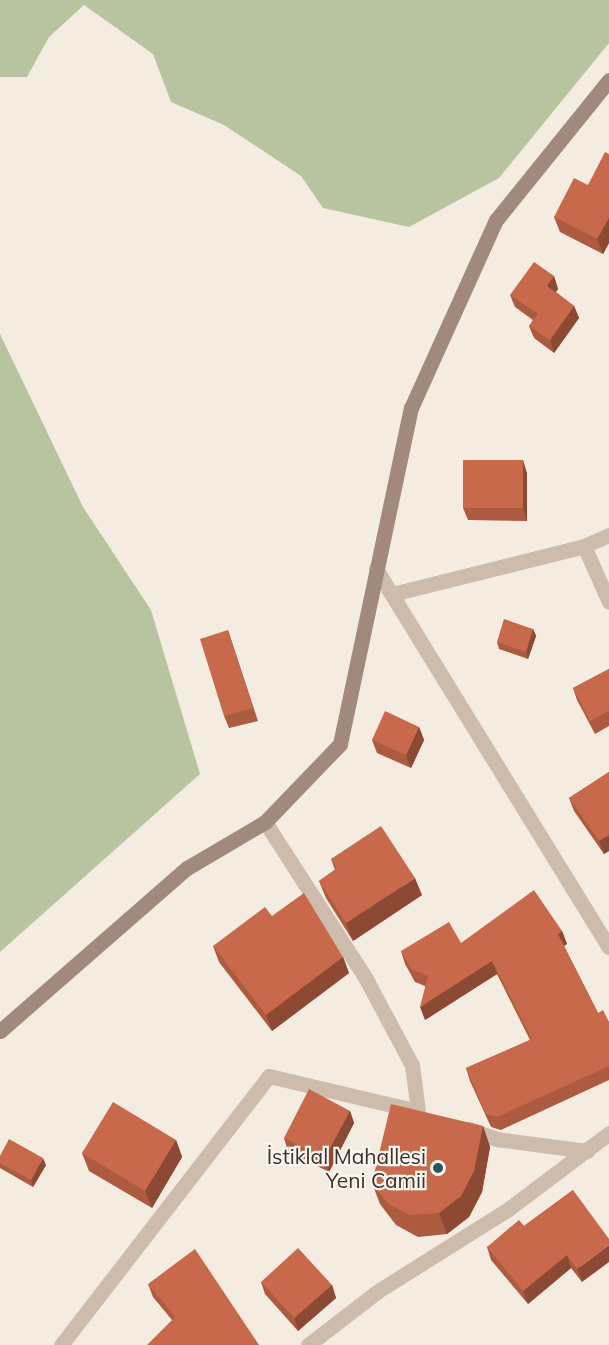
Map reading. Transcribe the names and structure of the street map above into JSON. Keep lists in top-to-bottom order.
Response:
{
  "places": ["İstiklal Mahallesi Yeni Camii"]
}
